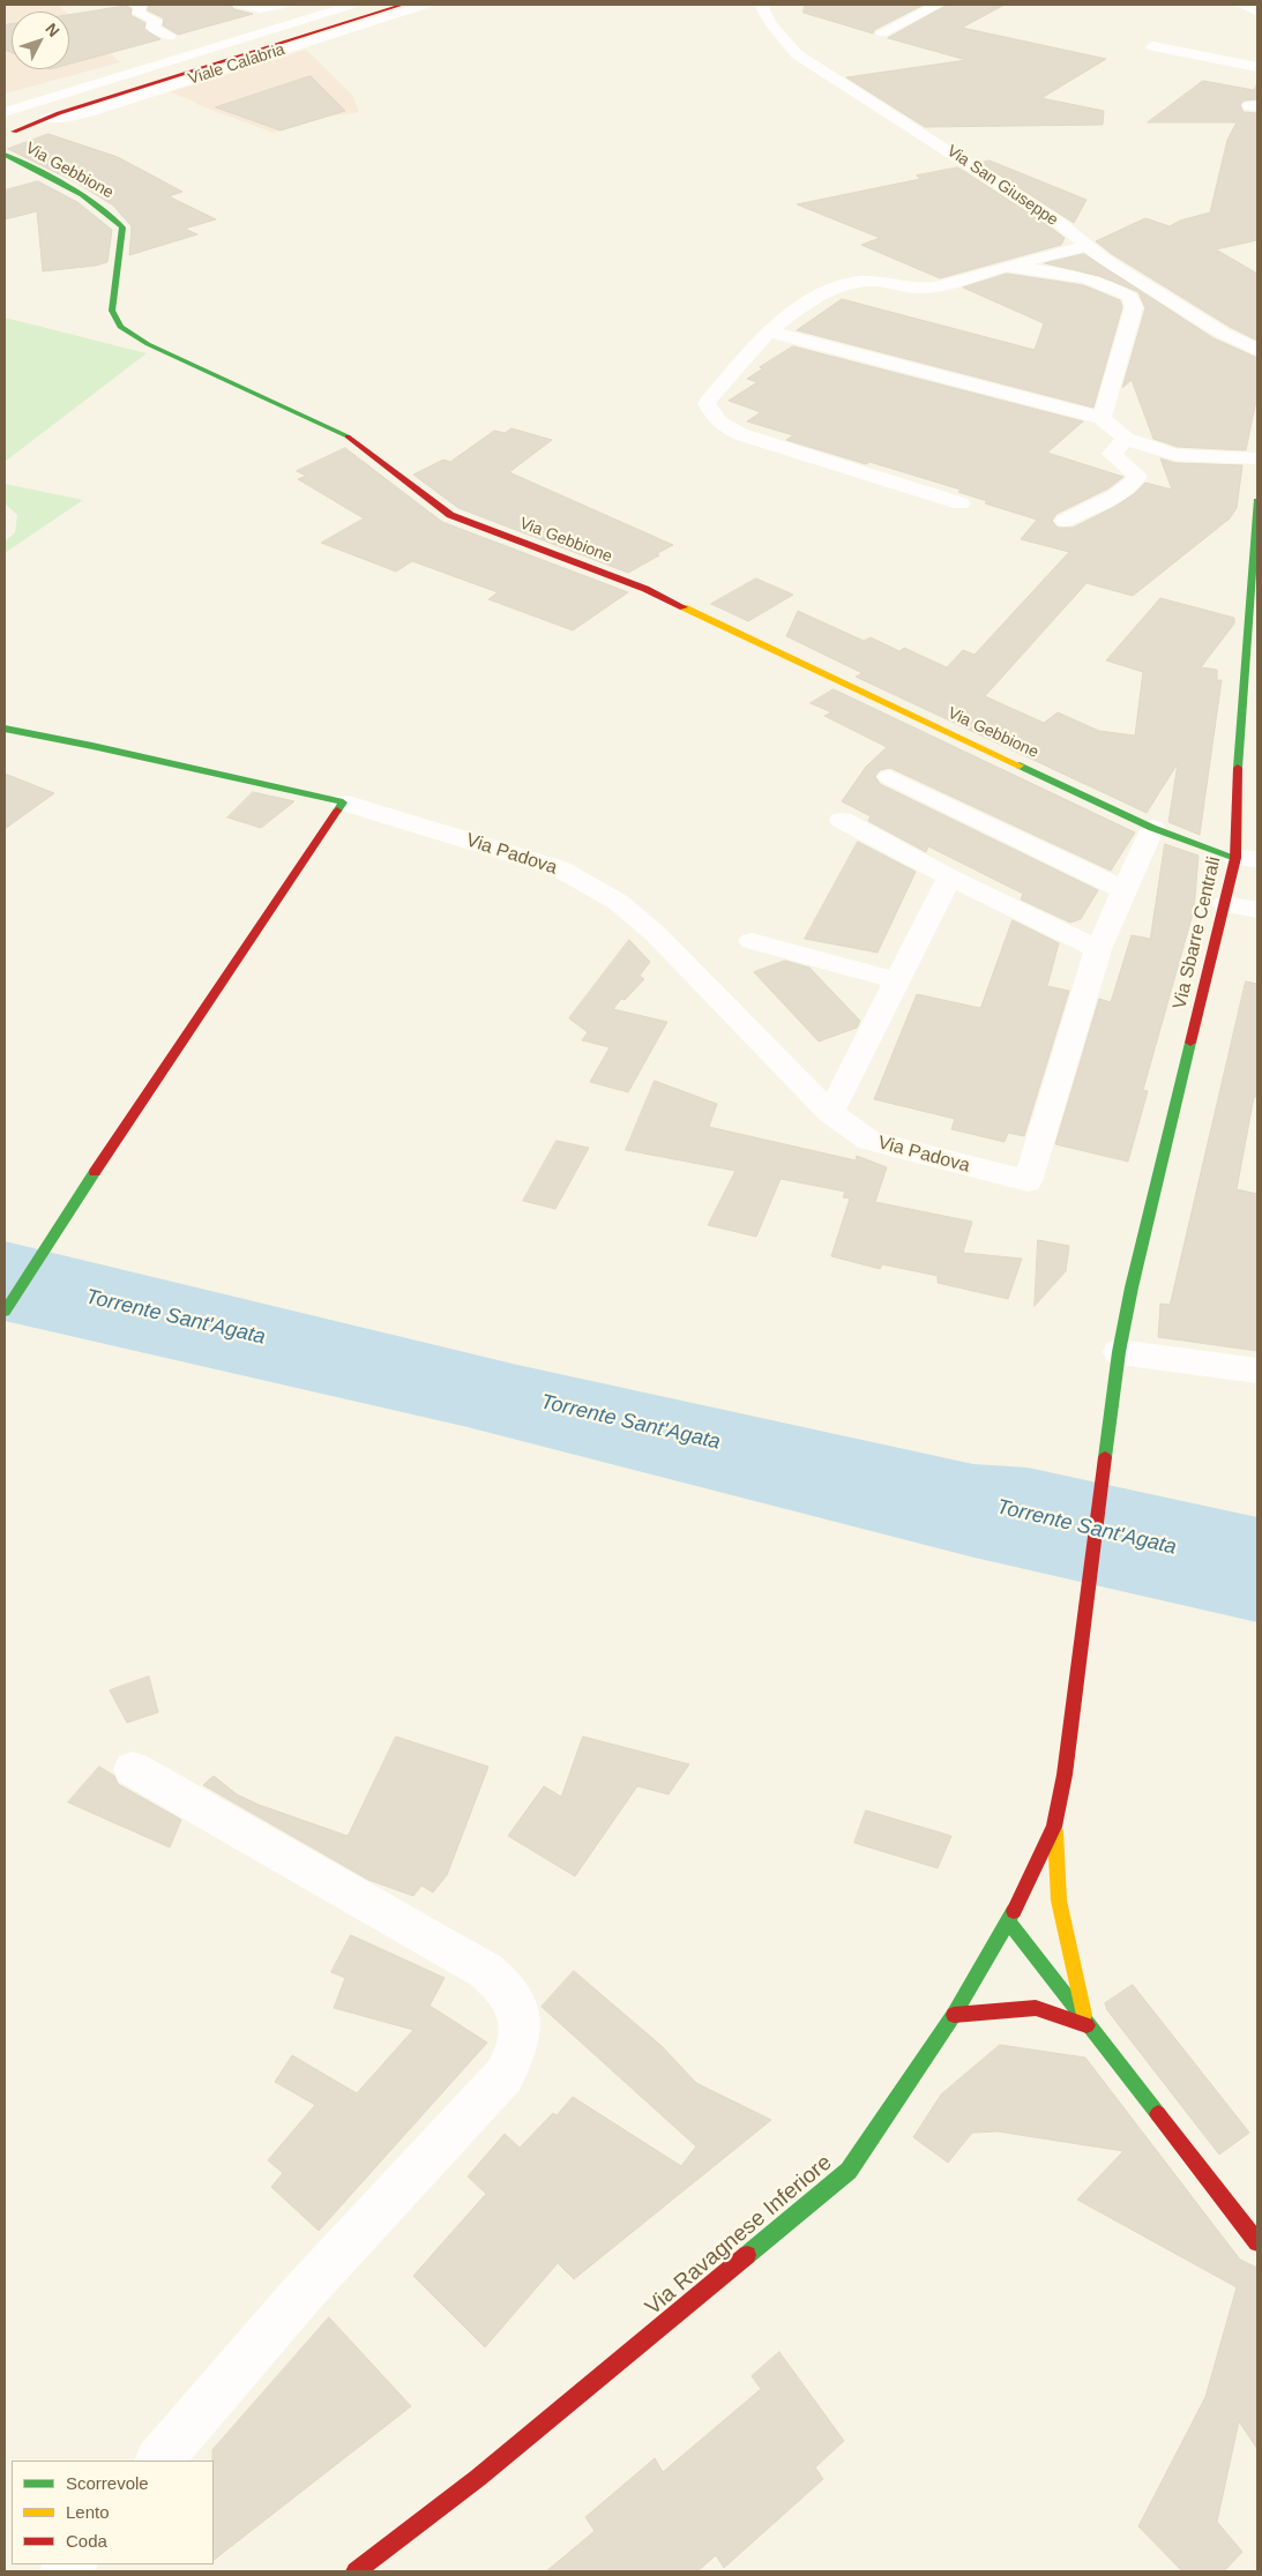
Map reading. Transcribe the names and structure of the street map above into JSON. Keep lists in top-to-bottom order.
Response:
{
  "streets": {
    "street": [
      "Viale Calabria",
      "Via Gebbione",
      "Via San Giuseppe",
      "Via Padova",
      "Via Sbarre Centrali",
      "Via Ravagnese Inferiore"
    ]
  },
  "crossings": [
    ["Via Gebbione", "Via Sbarre Centrali"],
    ["Via Sbarre Centrali", "Via Ravagnese Inferiore"]
  ],
  "water": ["Torrente Sant'Agata"],
  "legend": ["Scorrevole", "Lento", "Coda"],
  "north": "top right"
}
